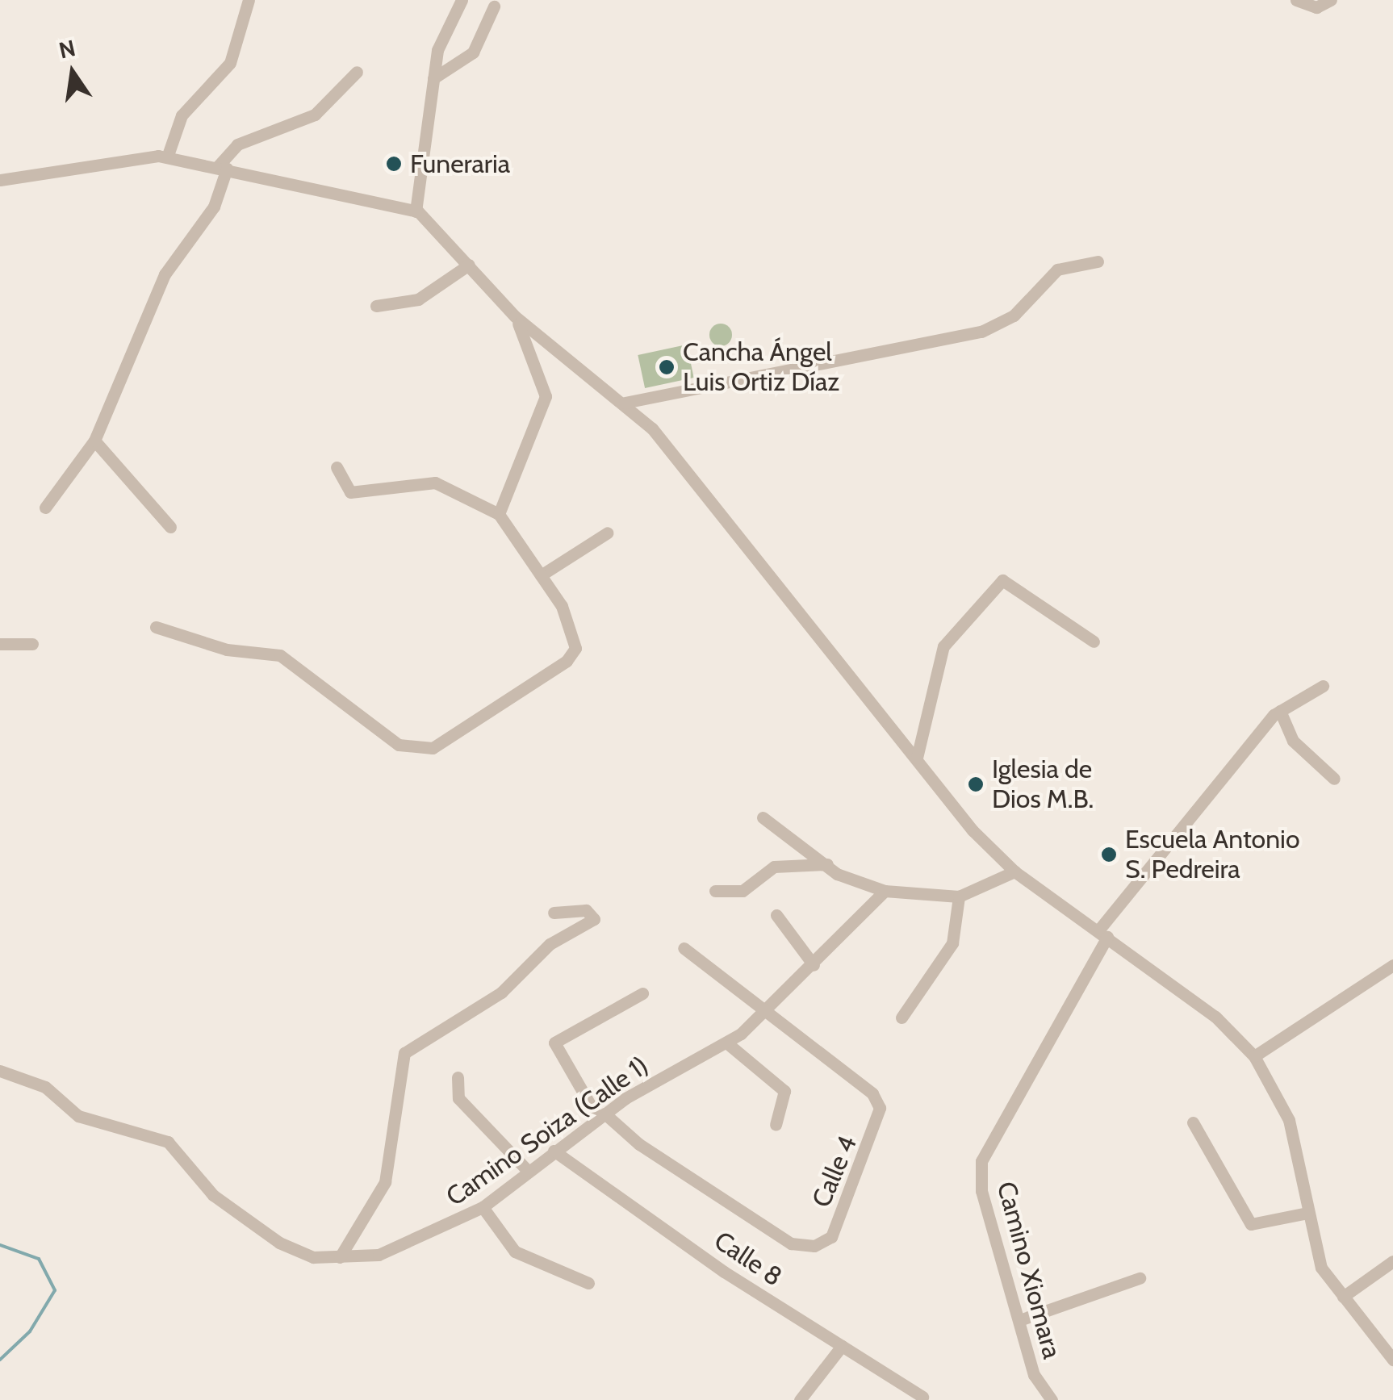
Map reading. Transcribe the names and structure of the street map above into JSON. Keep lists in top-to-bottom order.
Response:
{
  "streets": {
    "street": [
      "Camino Soiza (Calle 1)",
      "Calle 4",
      "Calle 8",
      "Camino Xiomara"
    ]
  },
  "crossings": [
    ["Camino Soiza (Calle 1)", "Calle 4"],
    ["Camino Soiza (Calle 1)", "Calle 8"]
  ],
  "places": [
    "Funeraria",
    "Cancha Ángel Luis Ortiz Díaz",
    "Iglesia de Dios M.B.",
    "Escuela Antonio S. Pedreira"
  ],
  "north": "top"
}
